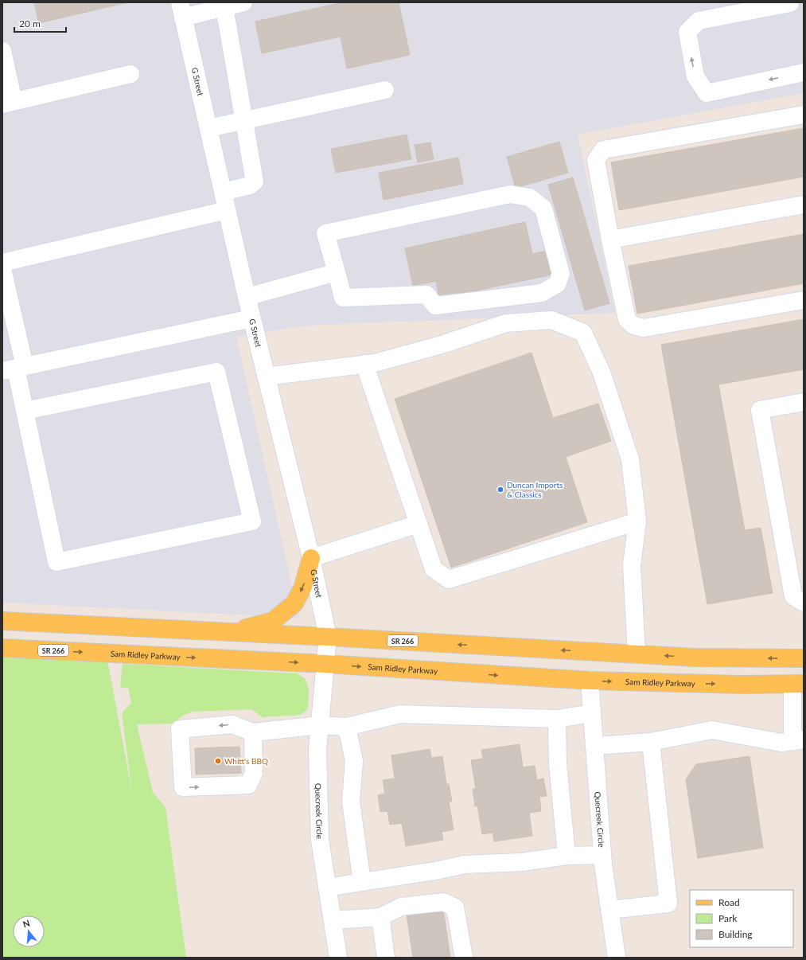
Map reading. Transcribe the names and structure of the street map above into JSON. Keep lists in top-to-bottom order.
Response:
{
  "streets": {
    "main road": ["SR 266", "Sam Ridley Parkway"],
    "street": ["G Street", "Quecreek Circle"]
  },
  "crossings": [
    ["G Street", "SR 266"],
    ["G Street", "Sam Ridley Parkway"],
    ["G Street", "Quecreek Circle"],
    ["Sam Ridley Parkway", "Quecreek Circle"]
  ],
  "places": ["Duncan Imports & Classics", "Whitt's BBQ"],
  "legend": ["Road", "Park", "Building"],
  "scale_bar": "20 m",
  "north": "top"
}
